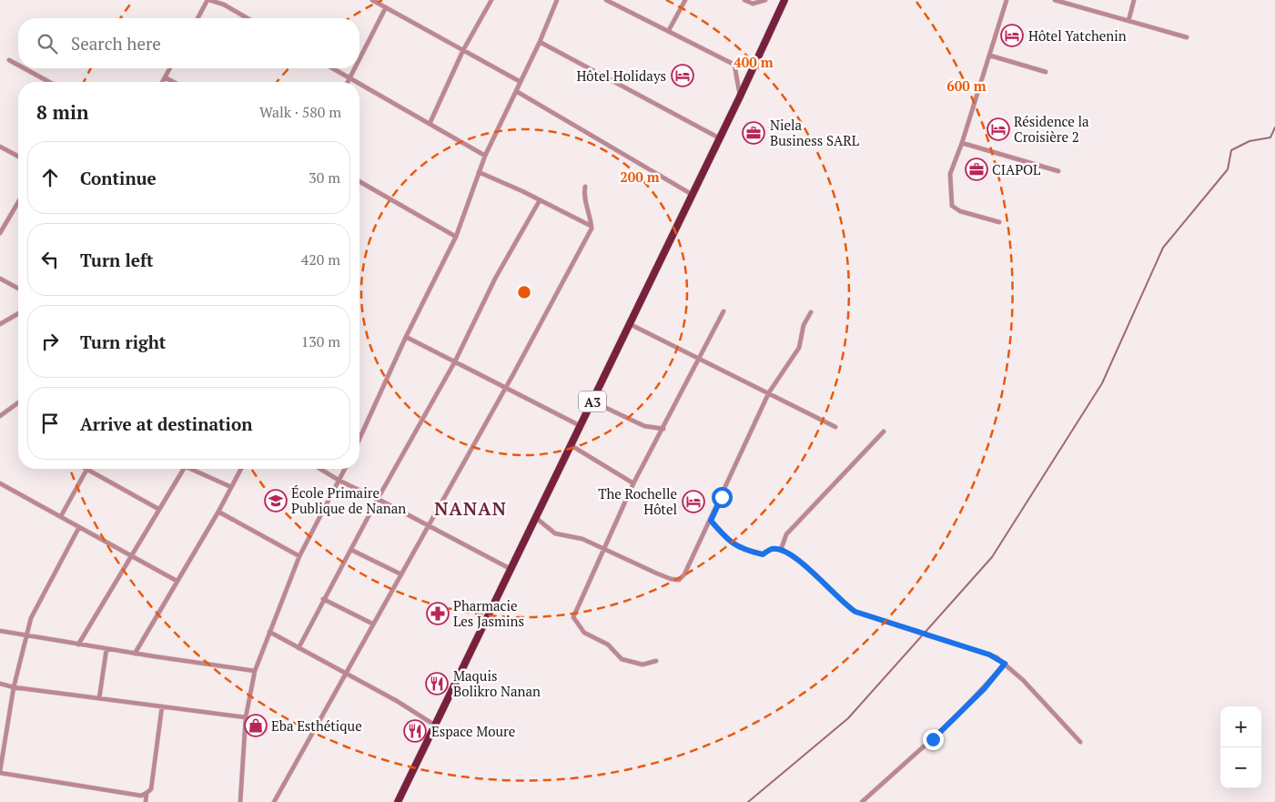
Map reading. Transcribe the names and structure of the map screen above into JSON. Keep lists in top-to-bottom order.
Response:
{
  "streets": {
    "highway": ["A3"]
  },
  "districts": ["NANAN"],
  "places": {
    "hotel": [
      "Hôtel Yatchenin",
      "Hôtel Holidays",
      "Résidence la Croisière 2",
      "The Rochelle Hôtel"
    ],
    "office": ["Niela Business SARL", "CIAPOL"],
    "school or university": ["École Primaire Publique de Nanan"],
    "pharmacy": ["Pharmacie Les Jasmins"],
    "restaurant": ["Maquis Bolikro Nanan", "Espace Moure"],
    "shop": ["Eba Esthétique"]
  },
  "page": {
    "search": "Search here",
    "heading": ["8 min", "Walk · 580 m"],
    "list": [
      ["Continue", "30 m"],
      ["Turn left", "420 m"],
      ["Turn right", "130 m"],
      "Arrive at destination"
    ],
    "map_buttons": ["+", "−"]
  },
  "rings": ["400 m", "600 m", "200 m"]
}
